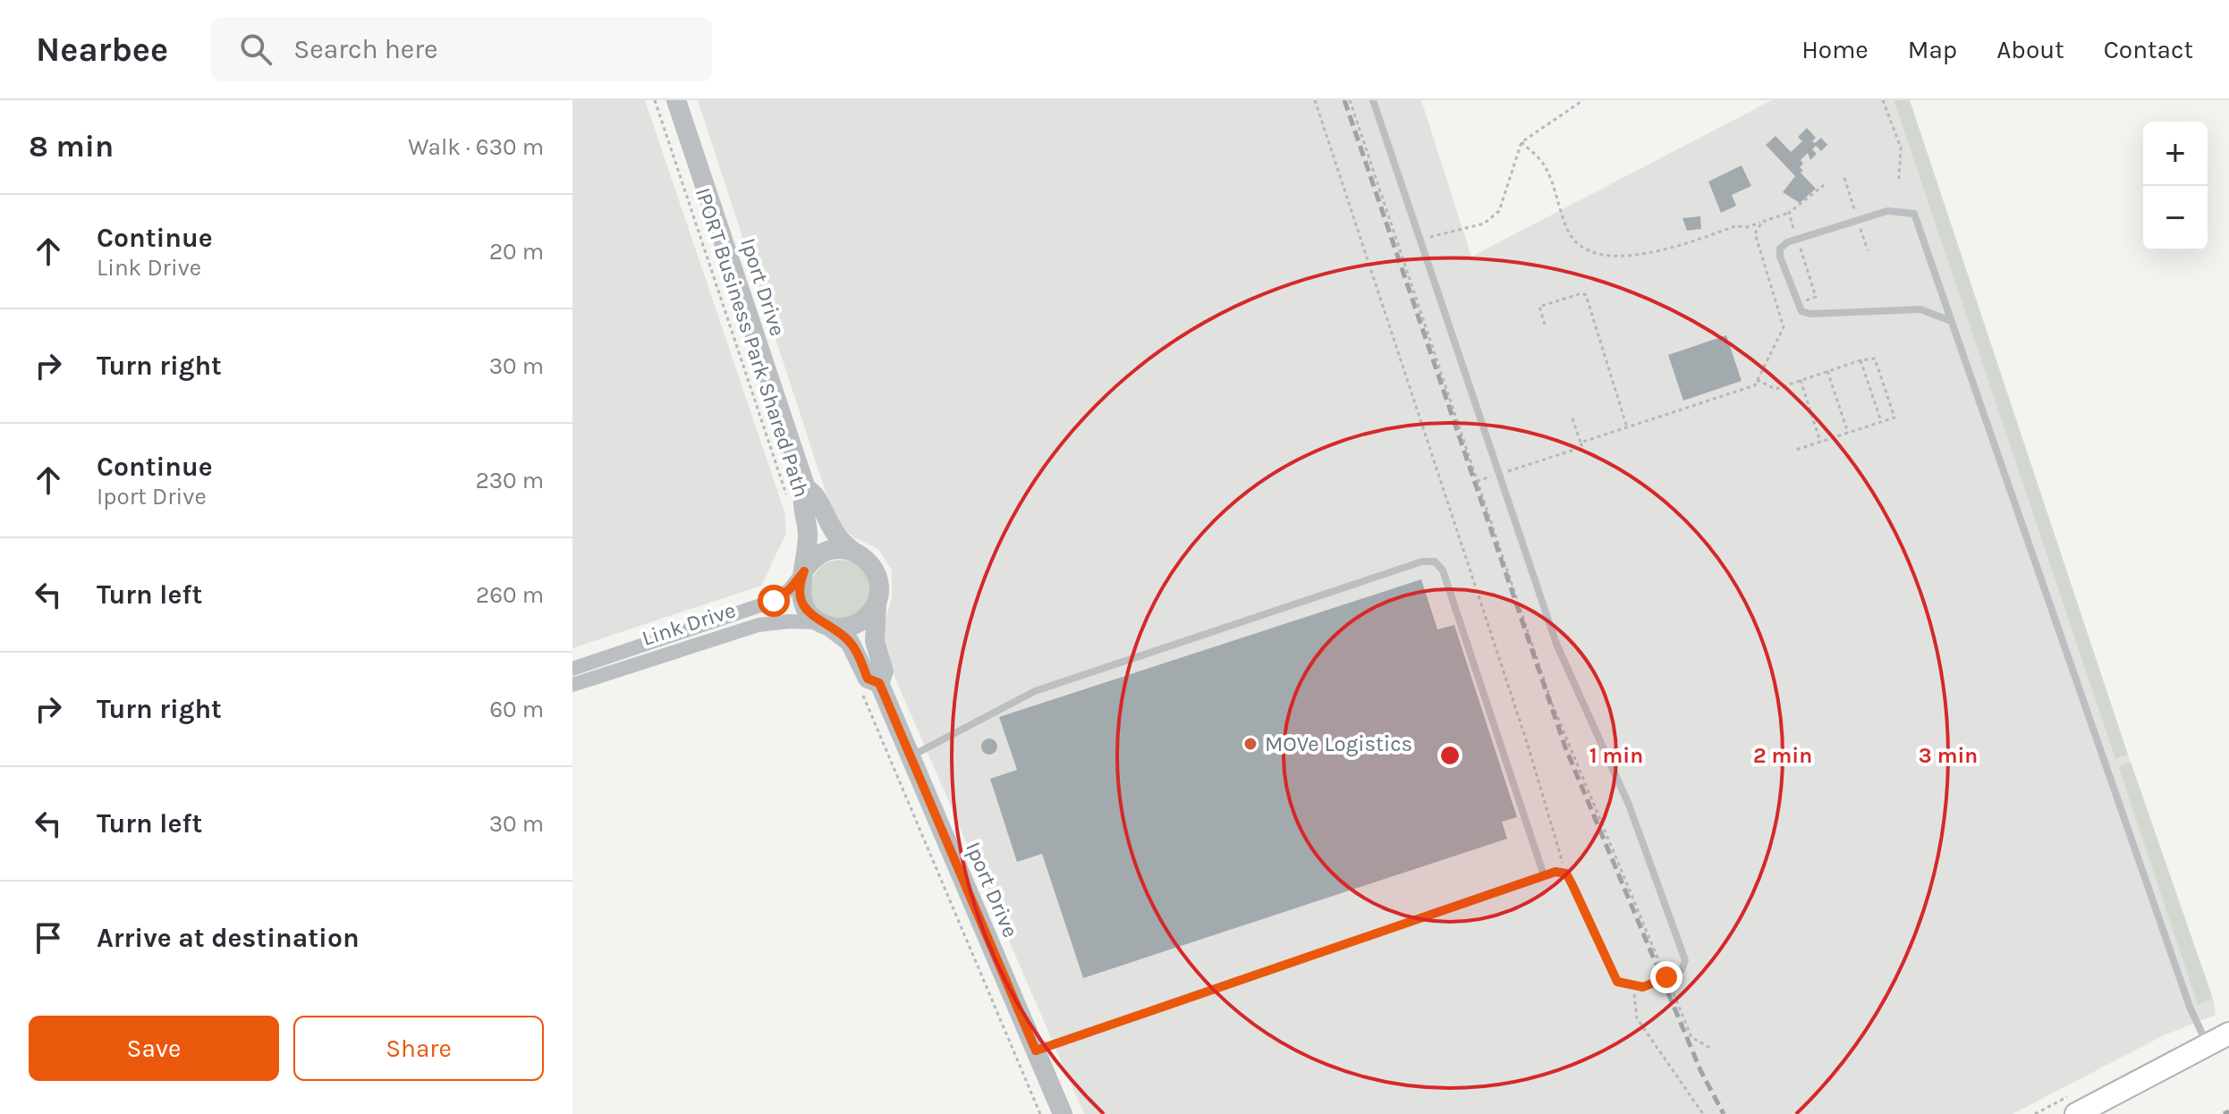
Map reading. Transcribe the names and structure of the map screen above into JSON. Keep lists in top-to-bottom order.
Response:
{
  "streets": {
    "street": ["Iport Drive", "Link Drive"],
    "path": ["IPORT Business Park Shared Path"]
  },
  "crossings": [
    ["Iport Drive", "Link Drive"]
  ],
  "places": ["MOVe Logistics"],
  "page": {
    "header": "Nearbee",
    "search": "Search here",
    "nav": [
      "Home",
      "Map",
      "About",
      "Contact"
    ],
    "heading": ["8 min", "Walk · 630 m"],
    "map_buttons": ["+", "−"],
    "list": [
      ["Continue", "Link Drive", "20 m"],
      ["Turn right", "30 m"],
      ["Continue", "Iport Drive", "230 m"],
      ["Turn left", "260 m"],
      ["Turn right", "60 m"],
      ["Turn left", "30 m"],
      "Arrive at destination"
    ],
    "buttons": ["Save", "Share"]
  },
  "rings": ["1 min", "2 min", "3 min"]
}
